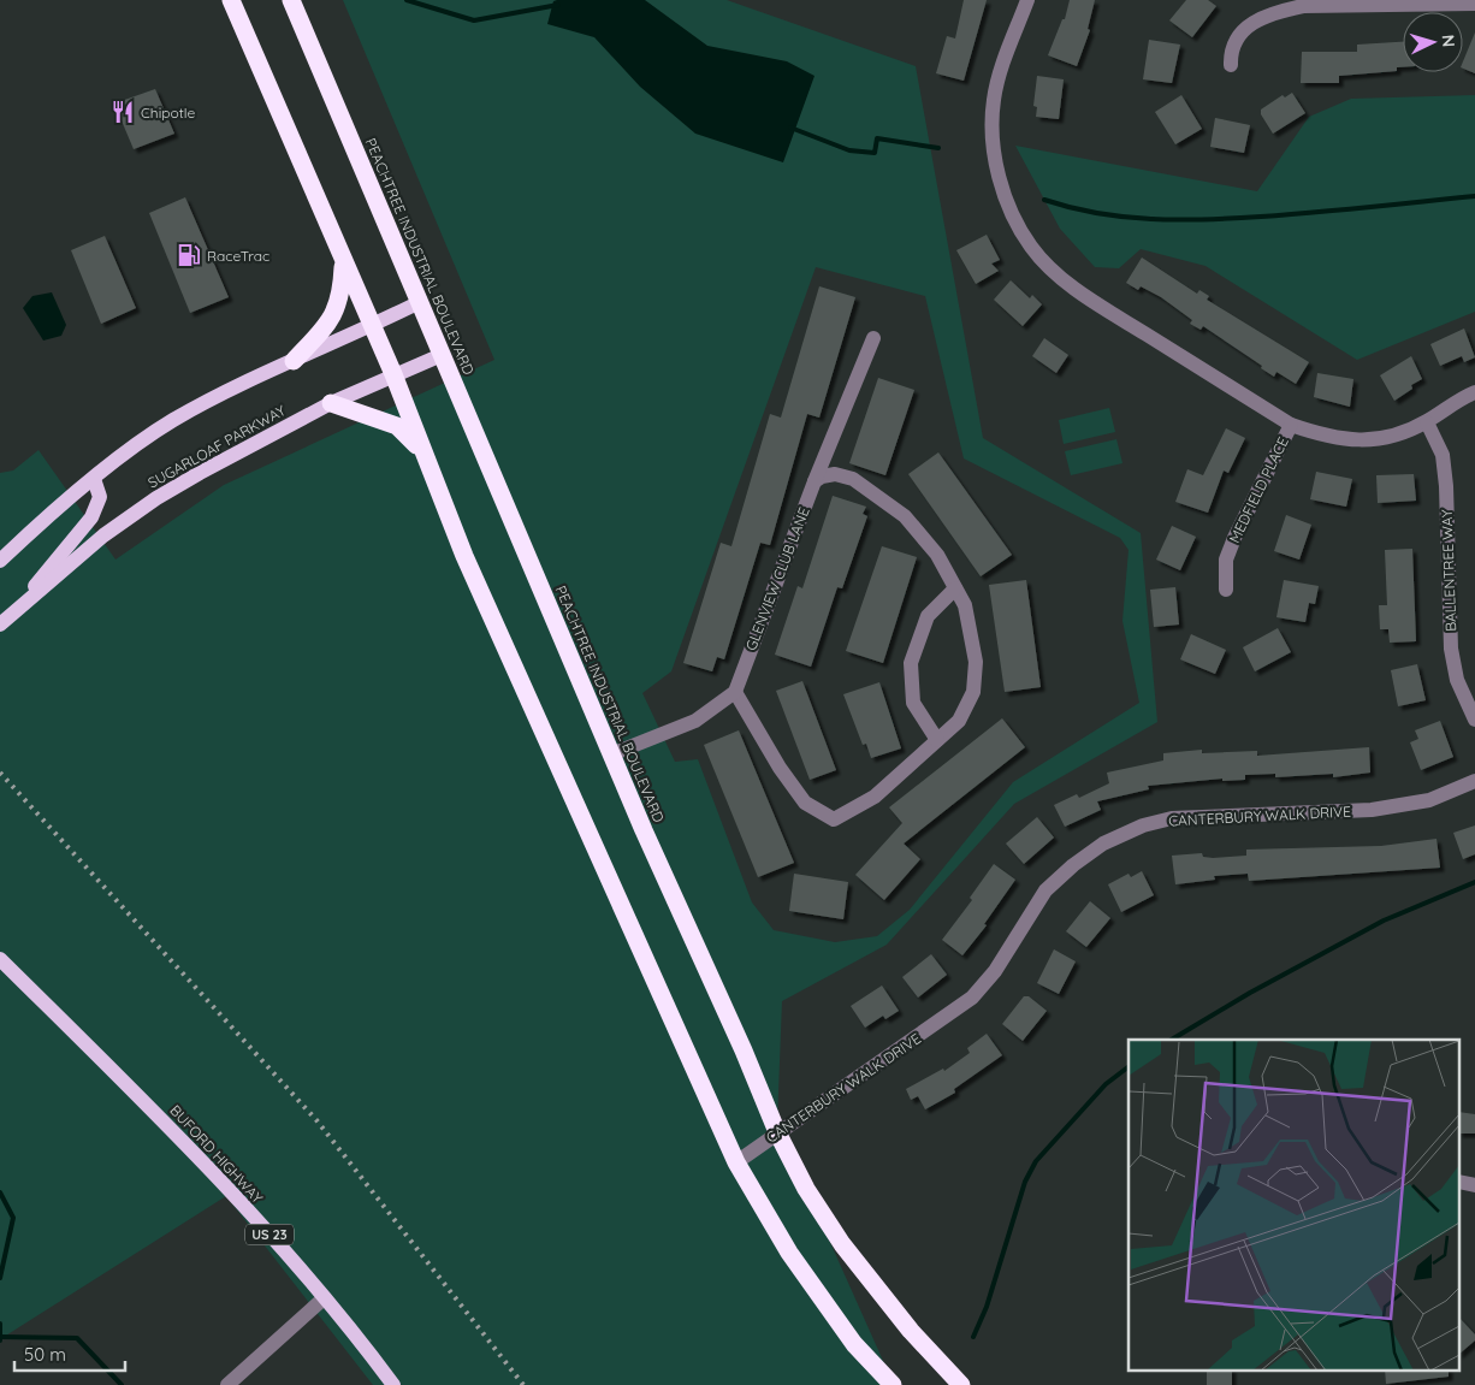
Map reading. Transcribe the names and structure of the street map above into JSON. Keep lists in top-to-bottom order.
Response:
{
  "streets": {
    "highway": ["PEACHTREE INDUSTRIAL BOULEVARD"],
    "main road": ["SUGARLOAF PARKWAY", "BUFORD HIGHWAY", "US 23"],
    "street": [
      "MEDFIELD PLACE",
      "BALLENTREE WAY",
      "GLENVIEW CLUB LANE",
      "CANTERBURY WALK DRIVE"
    ]
  },
  "crossings": [
    ["PEACHTREE INDUSTRIAL BOULEVARD", "SUGARLOAF PARKWAY"],
    ["PEACHTREE INDUSTRIAL BOULEVARD", "CANTERBURY WALK DRIVE"]
  ],
  "places": {
    "restaurant": ["Chipotle"],
    "fuel station": ["RaceTrac"]
  },
  "scale_bar": "50 m",
  "north": "right"
}
